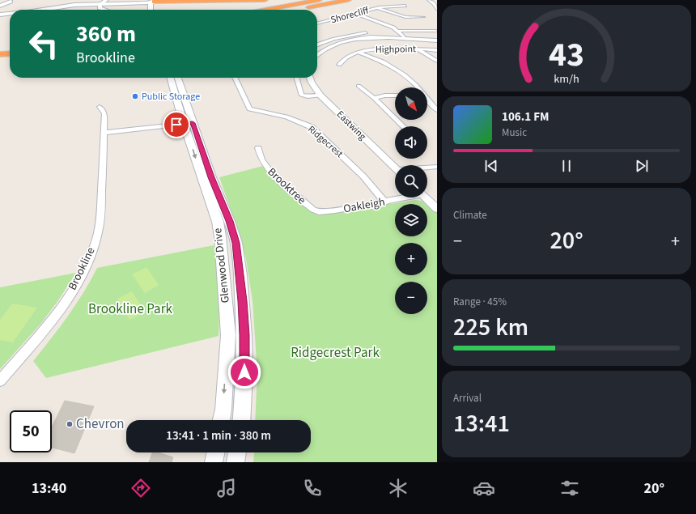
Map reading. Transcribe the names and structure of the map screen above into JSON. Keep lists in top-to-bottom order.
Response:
{
  "streets": {
    "main road": ["Glenwood Drive"],
    "street": [
      "Shorecliff",
      "Highpoint",
      "Eastwing",
      "Ridgecrest",
      "Brooktree",
      "Oakleigh",
      "Brookline"
    ]
  },
  "crossings": [
    ["Ridgecrest", "Oakleigh"],
    ["Brooktree", "Oakleigh"]
  ],
  "parks": ["Brookline Park", "Ridgecrest Park"],
  "places": ["Public Storage", "Chevron"],
  "north": "bottom right",
  "page": {
    "turn": ["360 m", "Brookline"],
    "map_buttons": ["+", "−"],
    "song": ["106.1 FM", "Music"],
    "tile": [
      "Climate",
      ["Range · 45%", "225 km"],
      ["Arrival", "13:41"]
    ],
    "heat": ["−", "20°", "+"],
    "limit": "50",
    "trip": "13:41 · 1 min · 380 m",
    "tabs": ["13:40", "20°"],
    "gauge": ["43", "km/h"]
  }
}
